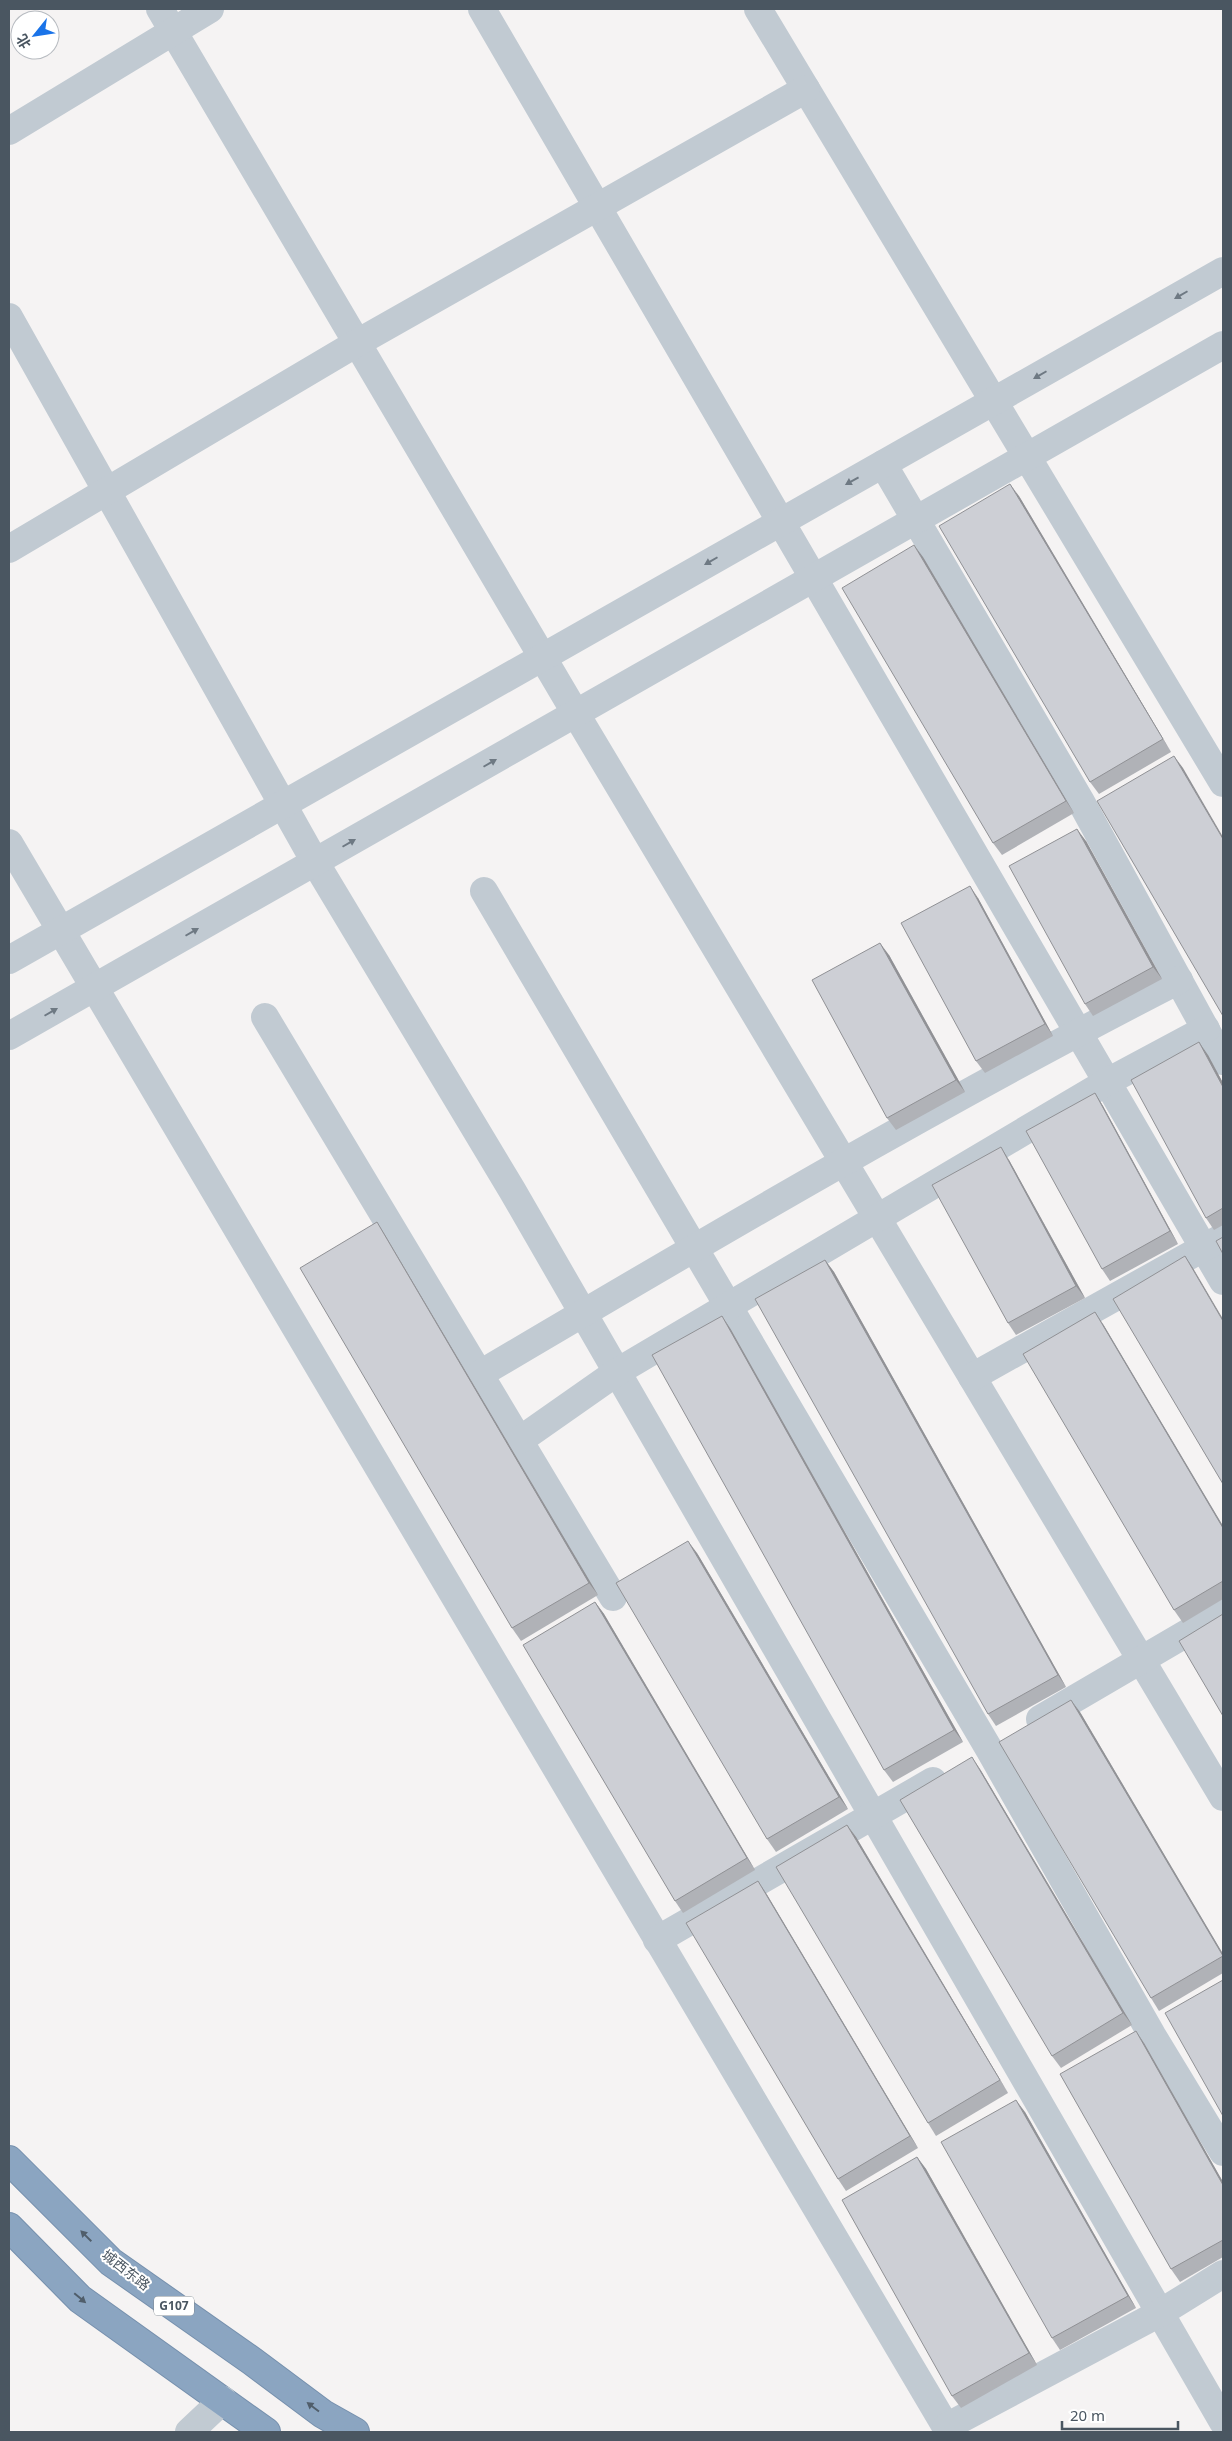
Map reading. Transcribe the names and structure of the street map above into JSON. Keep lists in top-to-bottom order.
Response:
{
  "streets": {
    "highway": ["城西东路", "G107"]
  },
  "scale_bar": "20 m",
  "north": "bottom left"
}
